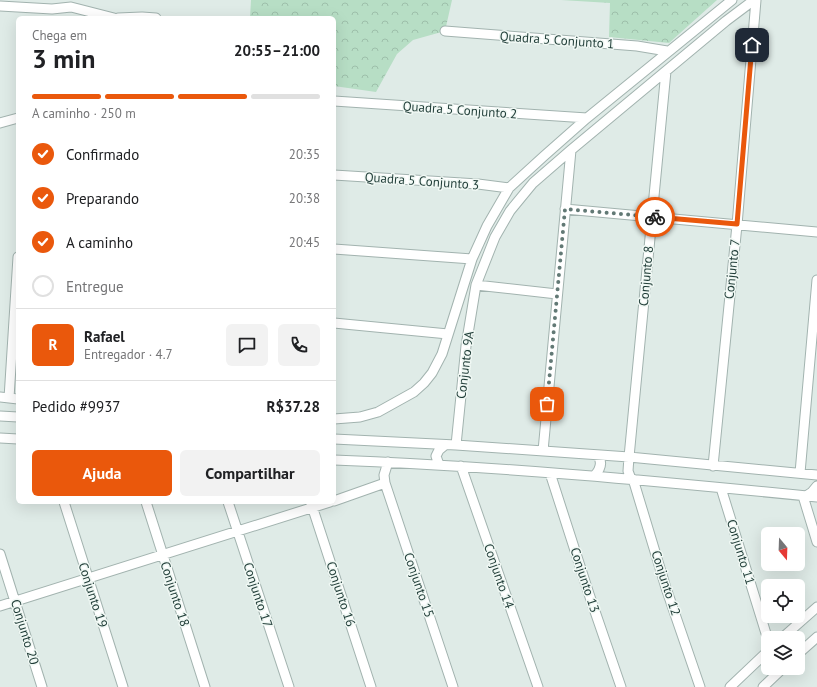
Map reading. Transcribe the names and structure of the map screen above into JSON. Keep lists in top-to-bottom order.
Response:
{
  "streets": {
    "street": [
      "Quadra 5 Conjunto 1",
      "Quadra 5 Conjunto 2",
      "Quadra 5 Conjunto 3",
      "Conjunto 7",
      "Conjunto 8",
      "Conjunto 9A",
      "Conjunto 11",
      "Conjunto 14",
      "Conjunto 13",
      "Conjunto 12",
      "Conjunto 15",
      "Conjunto 18",
      "Conjunto 16",
      "Conjunto 19",
      "Conjunto 17",
      "Conjunto 20"
    ]
  },
  "crossings": [
    ["Conjunto 7", "Conjunto 9A"],
    ["Conjunto 8", "Conjunto 9A"],
    ["Conjunto 8", "Conjunto 12"]
  ],
  "north": "bottom",
  "page": {
    "heading": ["3 min", "Chega em", "20:55–21:00"],
    "panel": [
      "Rafael",
      "Entregador · 4.7",
      "Pedido #9937",
      "R$37.28"
    ],
    "bar": "A caminho · 250 m",
    "list": [
      ["Confirmado", "20:35"],
      ["Preparando", "20:38"],
      ["A caminho", "20:45"],
      "Entregue"
    ],
    "round": "R",
    "buttons": ["Ajuda", "Compartilhar"]
  }
}
